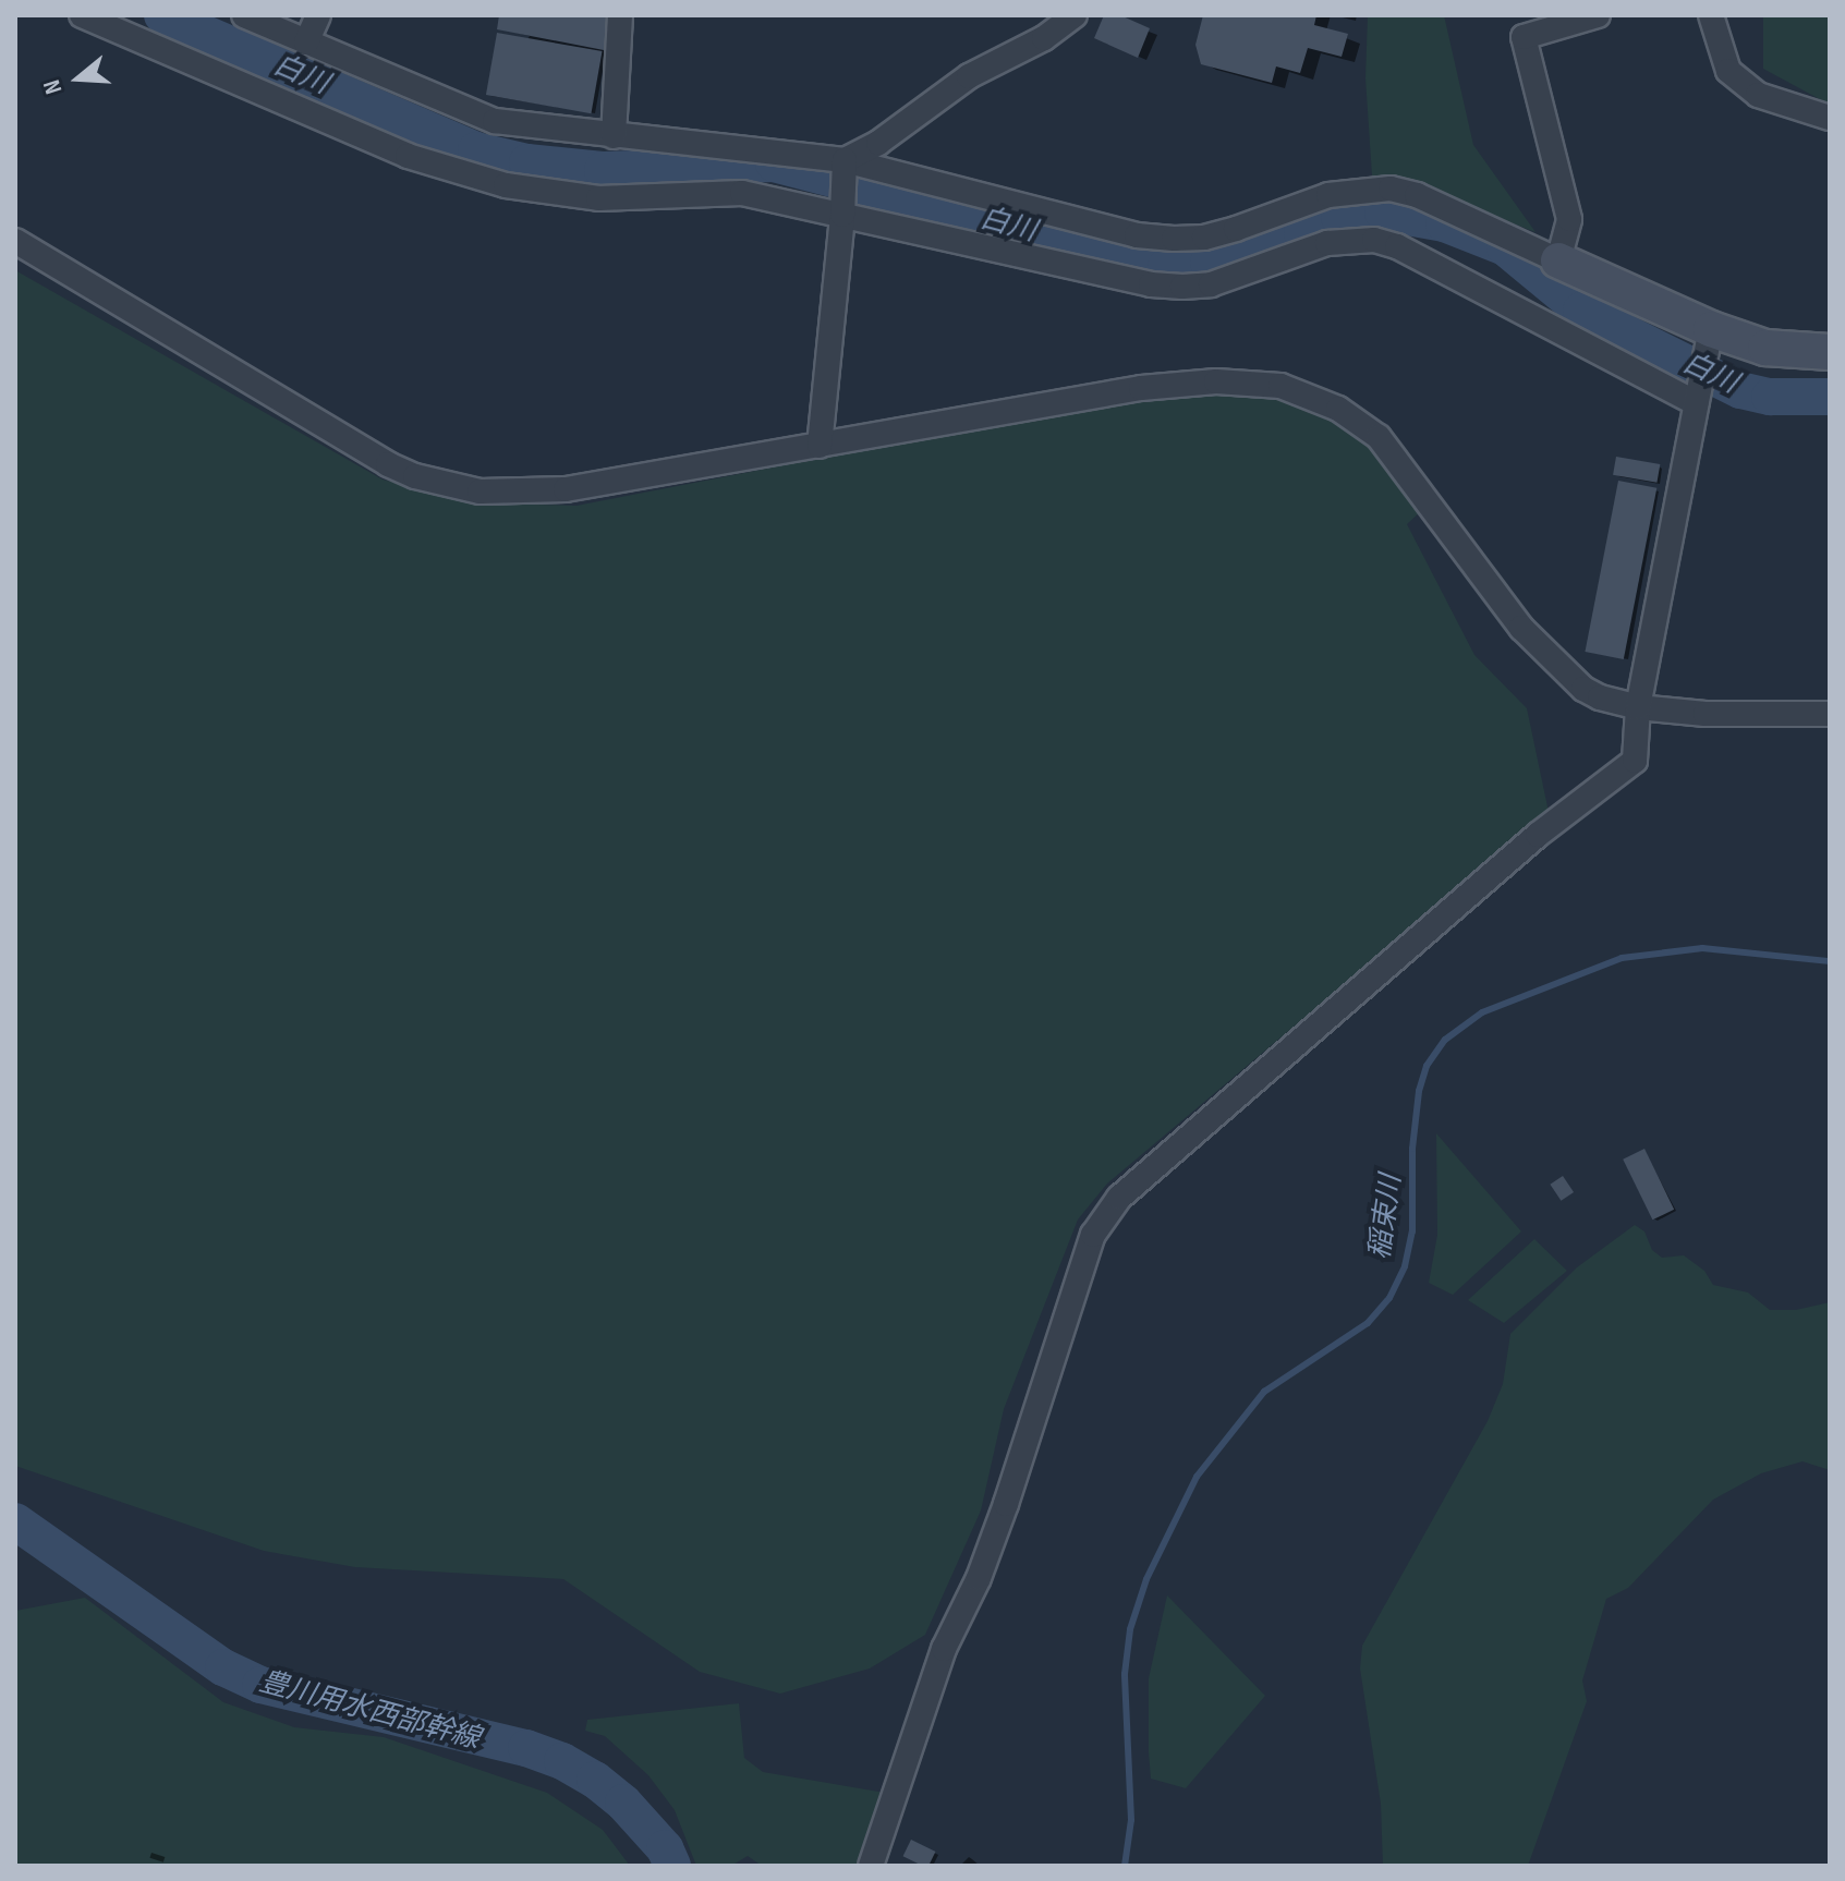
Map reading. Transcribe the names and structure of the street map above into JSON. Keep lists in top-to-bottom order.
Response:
{
  "water": ["白川", "稲束川", "豊川用水西部幹線"],
  "north": "left"
}
